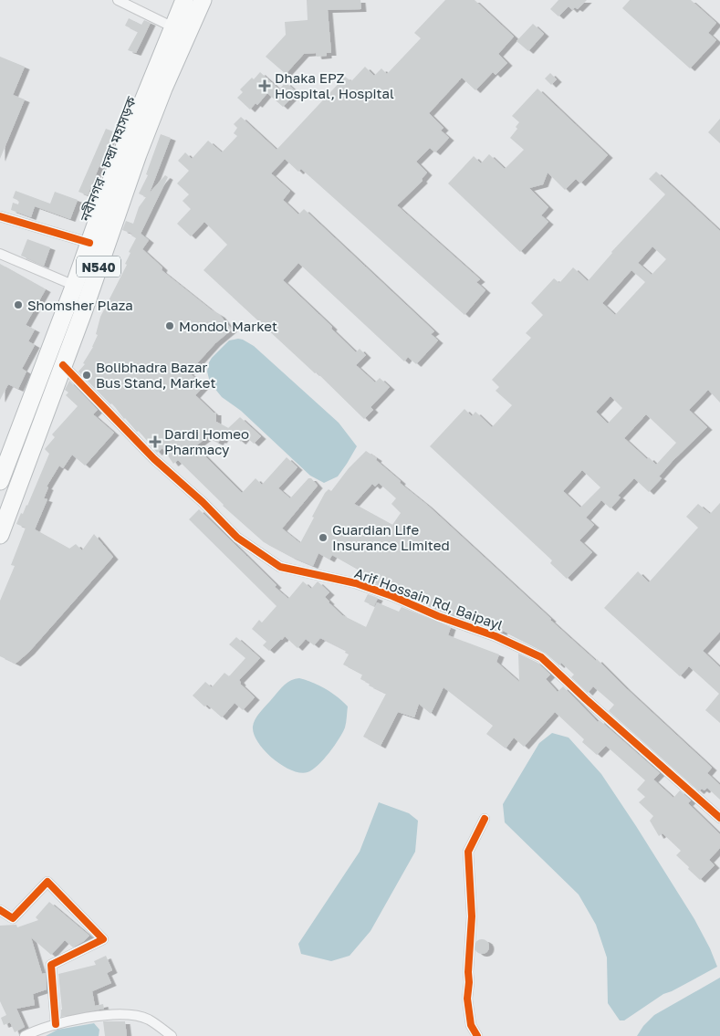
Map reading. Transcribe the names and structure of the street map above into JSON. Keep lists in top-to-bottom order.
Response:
{
  "streets": {
    "highway": ["নবীনগর - চন্দ্রা মহাসড়ক", "N540"],
    "street": ["Arif Hossain Rd, Baipayl"]
  },
  "crossings": [
    ["নবীনগর - চন্দ্রা মহাসড়ক", "Arif Hossain Rd, Baipayl"]
  ],
  "places": {
    "health": ["Dhaka EPZ Hospital, Hospital", "Dardi Homeo Pharmacy"],
    "other": [
      "Shomsher Plaza",
      "Mondol Market",
      "Bolibhadra Bazar Bus Stand, Market",
      "Guardian Life Insurance Limited"
    ]
  }
}
